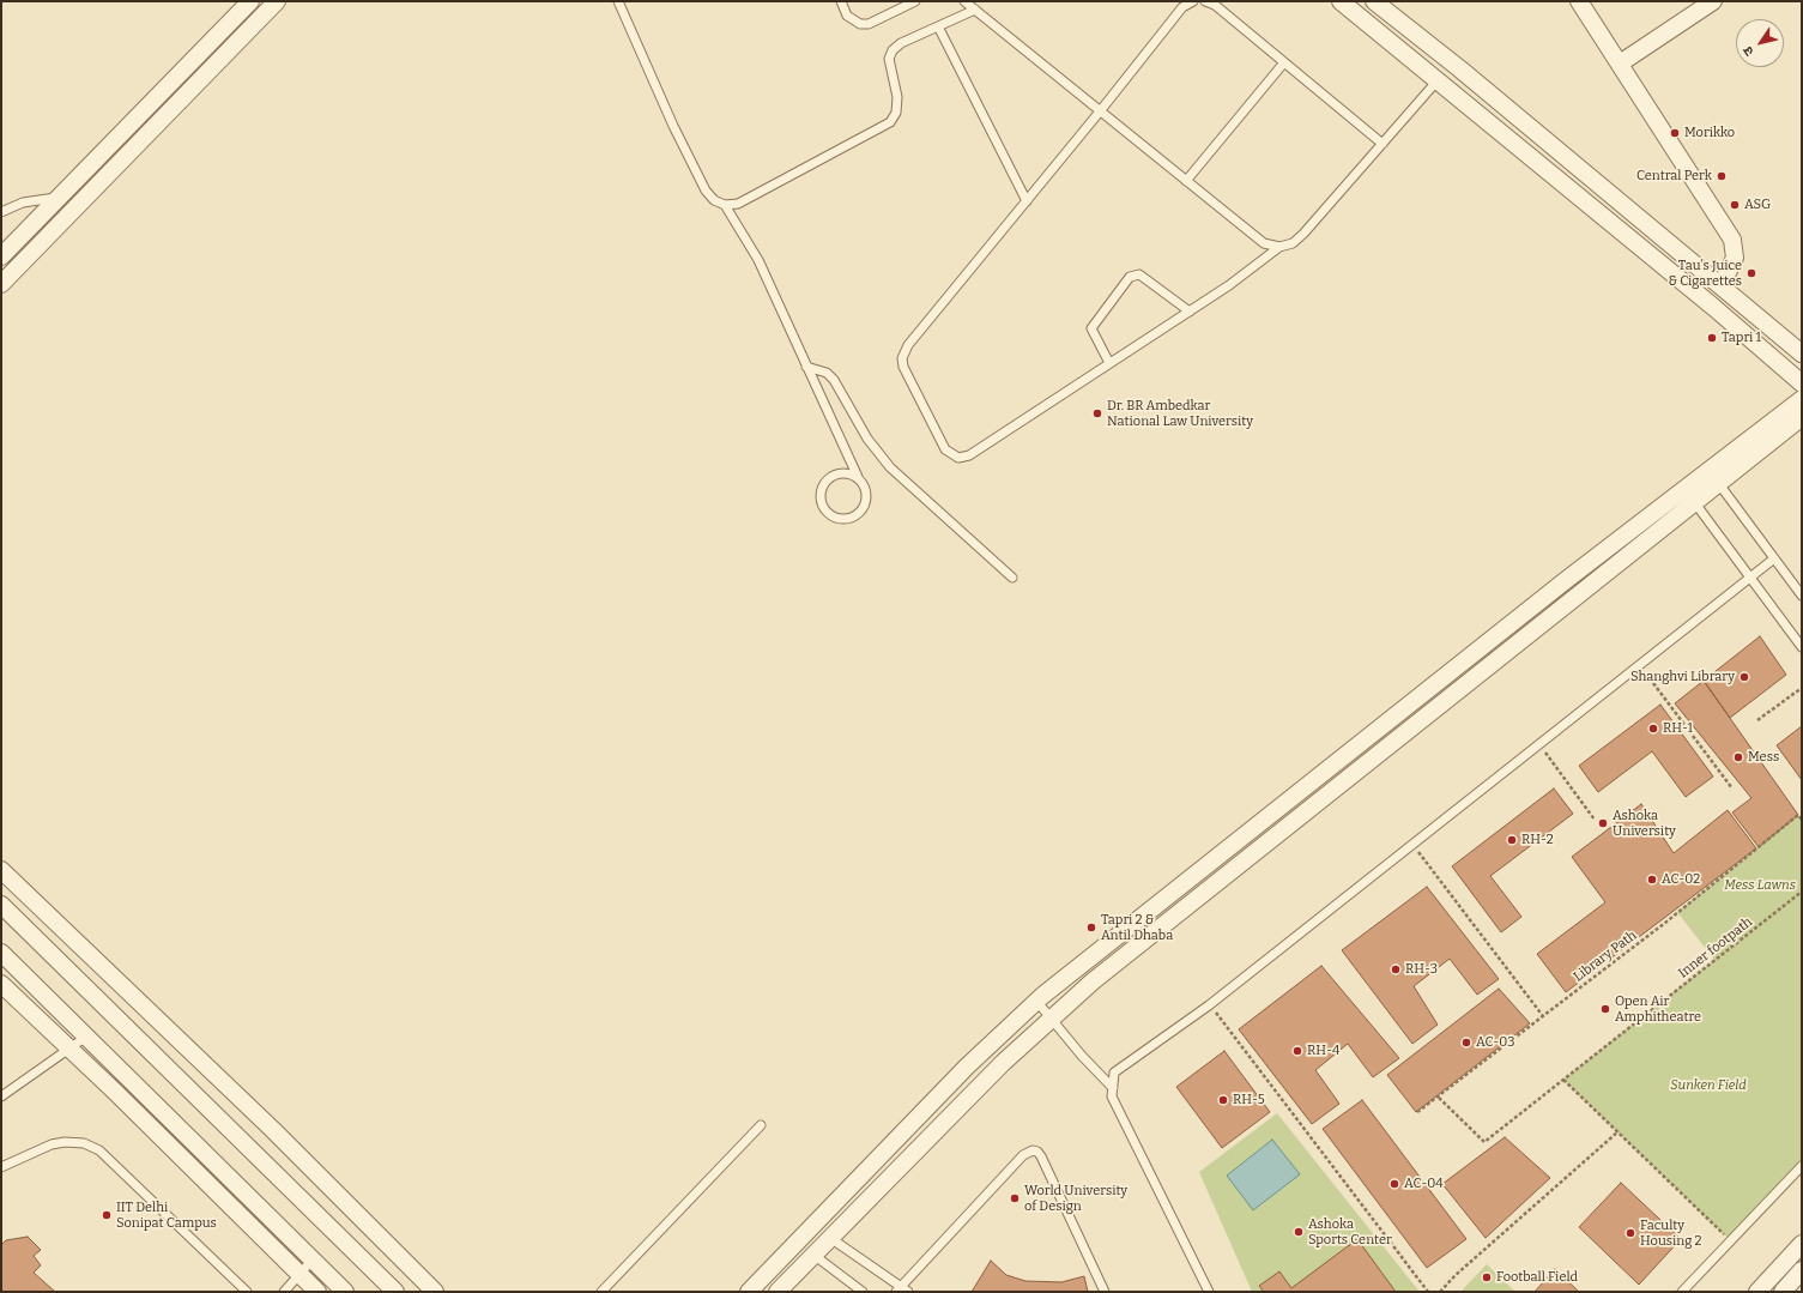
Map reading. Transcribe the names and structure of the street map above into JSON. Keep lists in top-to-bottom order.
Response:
{
  "streets": {
    "path": ["Inner footpath", "Library Path"]
  },
  "crossings": [
    ["Inner footpath", "Library Path"]
  ],
  "parks": ["Mess Lawns", "Sunken Field"],
  "places": [
    "Morikko",
    "Central Perk",
    "ASG",
    "Tau's Juice & Cigarettes",
    "Tapri 1",
    "Dr. BR Ambedkar National Law University",
    "Shanghvi Library",
    "RH-1",
    "Mess",
    "Ashoka University",
    "RH-2",
    "AC-02",
    "Tapri 2 & Antil Dhaba",
    "RH-3",
    "Open Air Amphitheatre",
    "AC-03",
    "RH-4",
    "RH-5",
    "AC-04",
    "World University of Design",
    "IIT Delhi Sonipat Campus",
    "Ashoka Sports Center",
    "Faculty Housing 2",
    "Football Field"
  ],
  "north": "bottom left"
}
